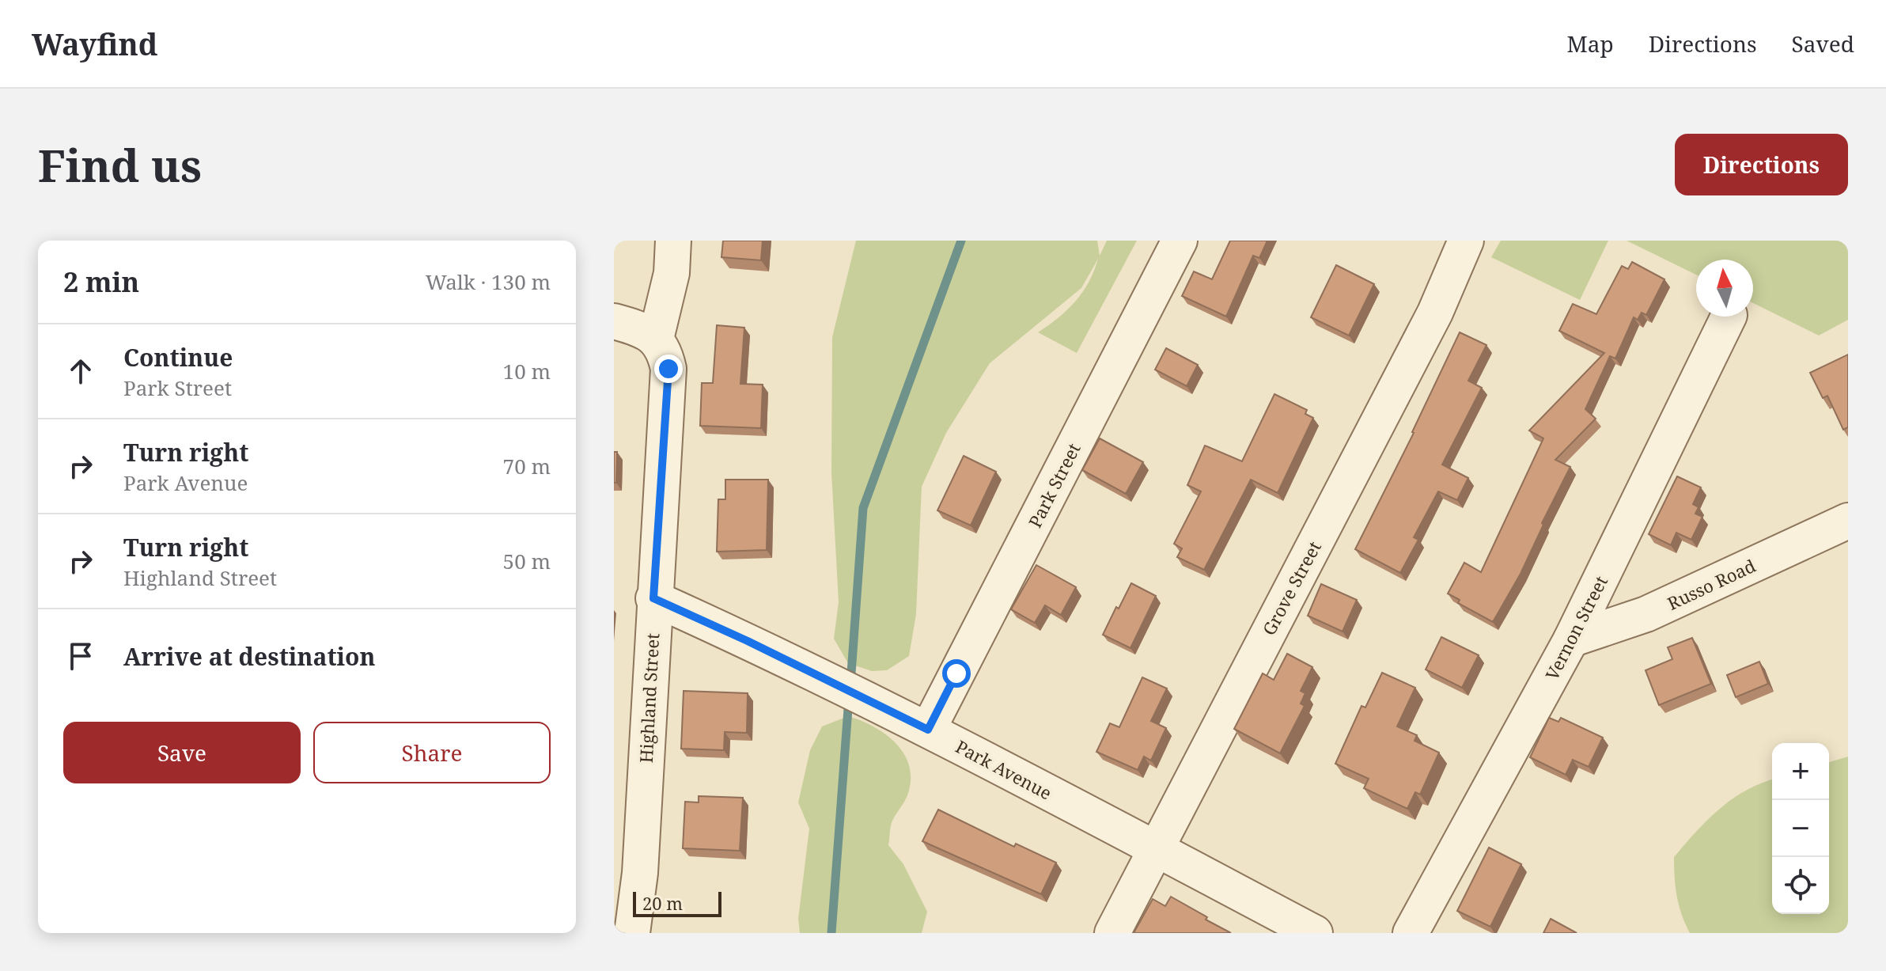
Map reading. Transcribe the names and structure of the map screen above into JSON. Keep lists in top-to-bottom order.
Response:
{
  "streets": {
    "street": [
      "Park Street",
      "Russo Road",
      "Grove Street",
      "Vernon Street",
      "Highland Street",
      "Park Avenue"
    ]
  },
  "crossings": [
    ["Park Street", "Park Avenue"],
    ["Russo Road", "Vernon Street"],
    ["Grove Street", "Park Avenue"],
    ["Highland Street", "Park Avenue"]
  ],
  "scale_bar": "20 m",
  "north": "top",
  "page": {
    "header": "Wayfind",
    "nav": ["Map", "Directions", "Saved"],
    "buttons": [
      "Directions",
      ["Save", "Share"]
    ],
    "title": "Find us",
    "heading": ["2 min", "Walk · 130 m"],
    "list": [
      ["Continue", "Park Street", "10 m"],
      ["Turn right", "Park Avenue", "70 m"],
      ["Turn right", "Highland Street", "50 m"],
      "Arrive at destination"
    ],
    "map_buttons": ["+", "−"],
    "scale": "20 m"
  }
}
